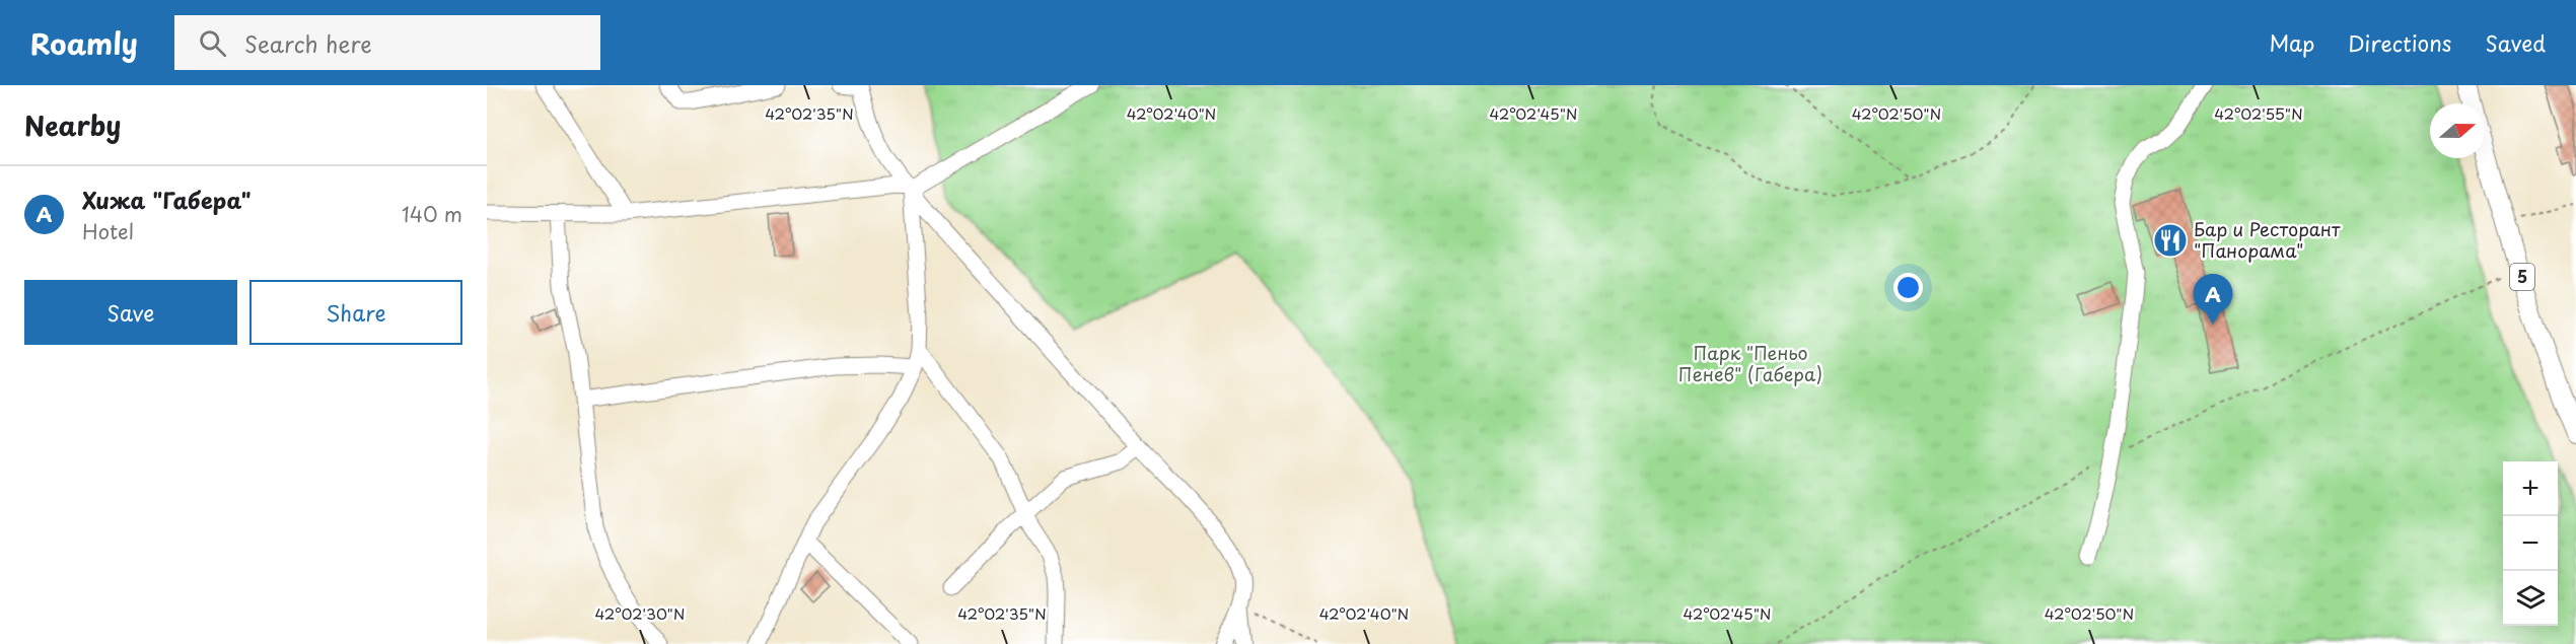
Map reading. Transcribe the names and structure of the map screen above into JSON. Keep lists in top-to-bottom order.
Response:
{
  "streets": {
    "main road": ["5"]
  },
  "parks": ["Парк \"Пеньо Пенев\" (Габера)"],
  "places": {
    "restaurant": ["Бар и Ресторант \"Панорама\""]
  },
  "north": "right",
  "page": {
    "header": "Roamly",
    "search": "Search here",
    "nav": ["Map", "Directions", "Saved"],
    "heading": "Nearby",
    "list": [
      {
        "mark": "A",
        "name": "Хижа \"Габера\"",
        "note": "Hotel",
        "value": "140 m"
      }
    ],
    "buttons": ["Save", "Share"],
    "pins": "A",
    "map_buttons": ["+", "−"]
  },
  "coordinates": [
    "42°02'40\"N",
    "42°02'50\"N",
    "42°02'35\"N",
    "42°02'45\"N",
    "42°02'55\"N",
    "42°02'30\"N"
  ]
}
